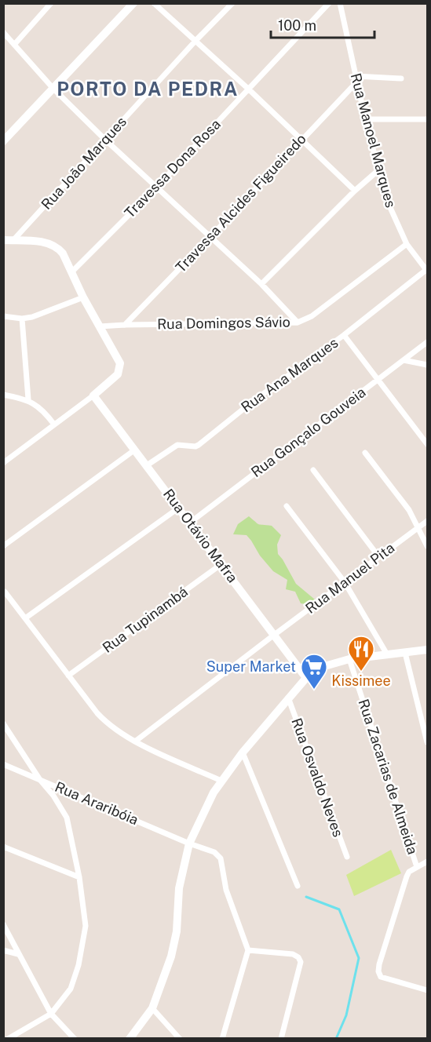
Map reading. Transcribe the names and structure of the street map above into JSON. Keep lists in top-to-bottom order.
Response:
{
  "streets": {
    "main road": ["Rua Otávio Mafra"],
    "street": [
      "Rua Manoel Marques",
      "Rua João Marques",
      "Travessa Dona Rosa",
      "Travessa Alcides Figueiredo",
      "Rua Domingos Sávio",
      "Rua Ana Marques",
      "Rua Gonçalo Gouveia",
      "Rua Manuel Pita",
      "Rua Tupinambá",
      "Rua Zacarias de Almeida",
      "Rua Osvaldo Neves",
      "Rua Araribóia"
    ]
  },
  "crossings": [
    ["Rua Manoel Marques", "Travessa Alcides Figueiredo"],
    ["Rua Manoel Marques", "Rua Domingos Sávio"],
    ["Rua Manoel Marques", "Rua Ana Marques"],
    ["Travessa Alcides Figueiredo", "Rua Domingos Sávio"],
    ["Rua Ana Marques", "Rua Otávio Mafra"],
    ["Rua Gonçalo Gouveia", "Rua Otávio Mafra"],
    ["Rua Otávio Mafra", "Rua Manuel Pita"],
    ["Rua Otávio Mafra", "Rua Tupinambá"]
  ],
  "districts": ["PORTO DA PEDRA"],
  "places": {
    "restaurant": ["Kissimee"],
    "supermarket": ["Super Market"]
  },
  "scale_bar": "100 m"
}
